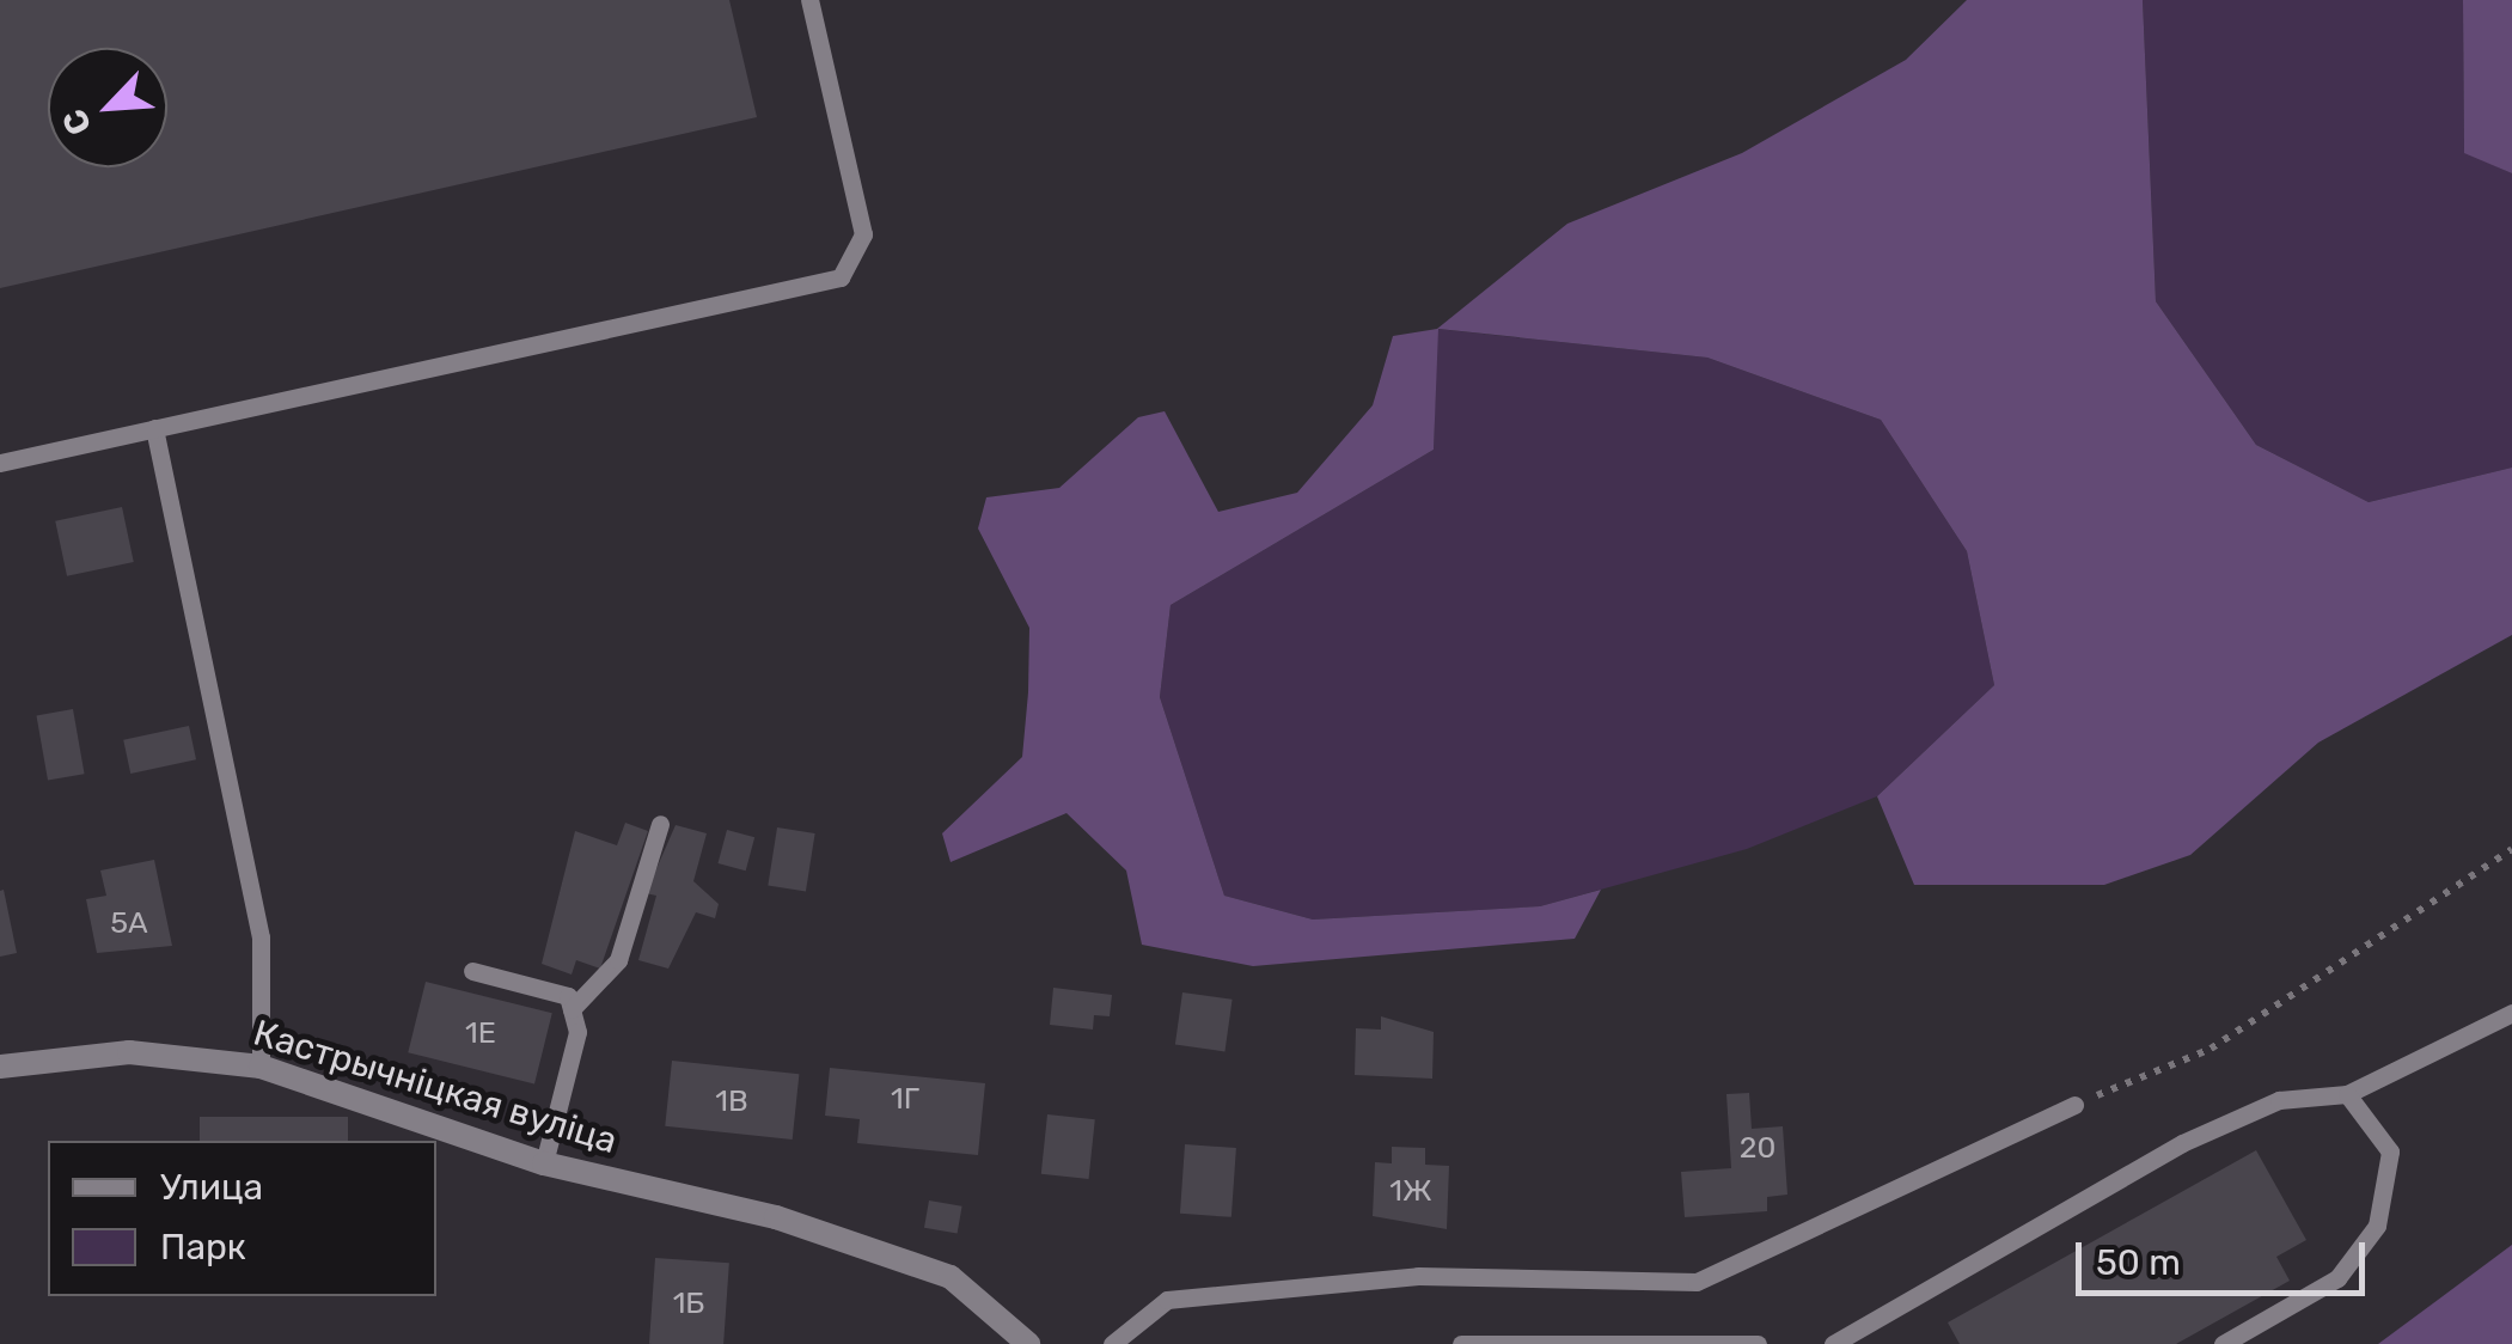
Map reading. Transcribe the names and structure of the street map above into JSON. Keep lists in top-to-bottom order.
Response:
{
  "streets": {
    "street": ["Кастрычніцкая вуліца"]
  },
  "house_numbers": [
    "5А",
    "1Е",
    "1Г",
    "1В",
    "20",
    "1Ж",
    "1Б"
  ],
  "legend": ["Улица", "Парк"],
  "scale_bar": "50 m",
  "north": "bottom left"
}
